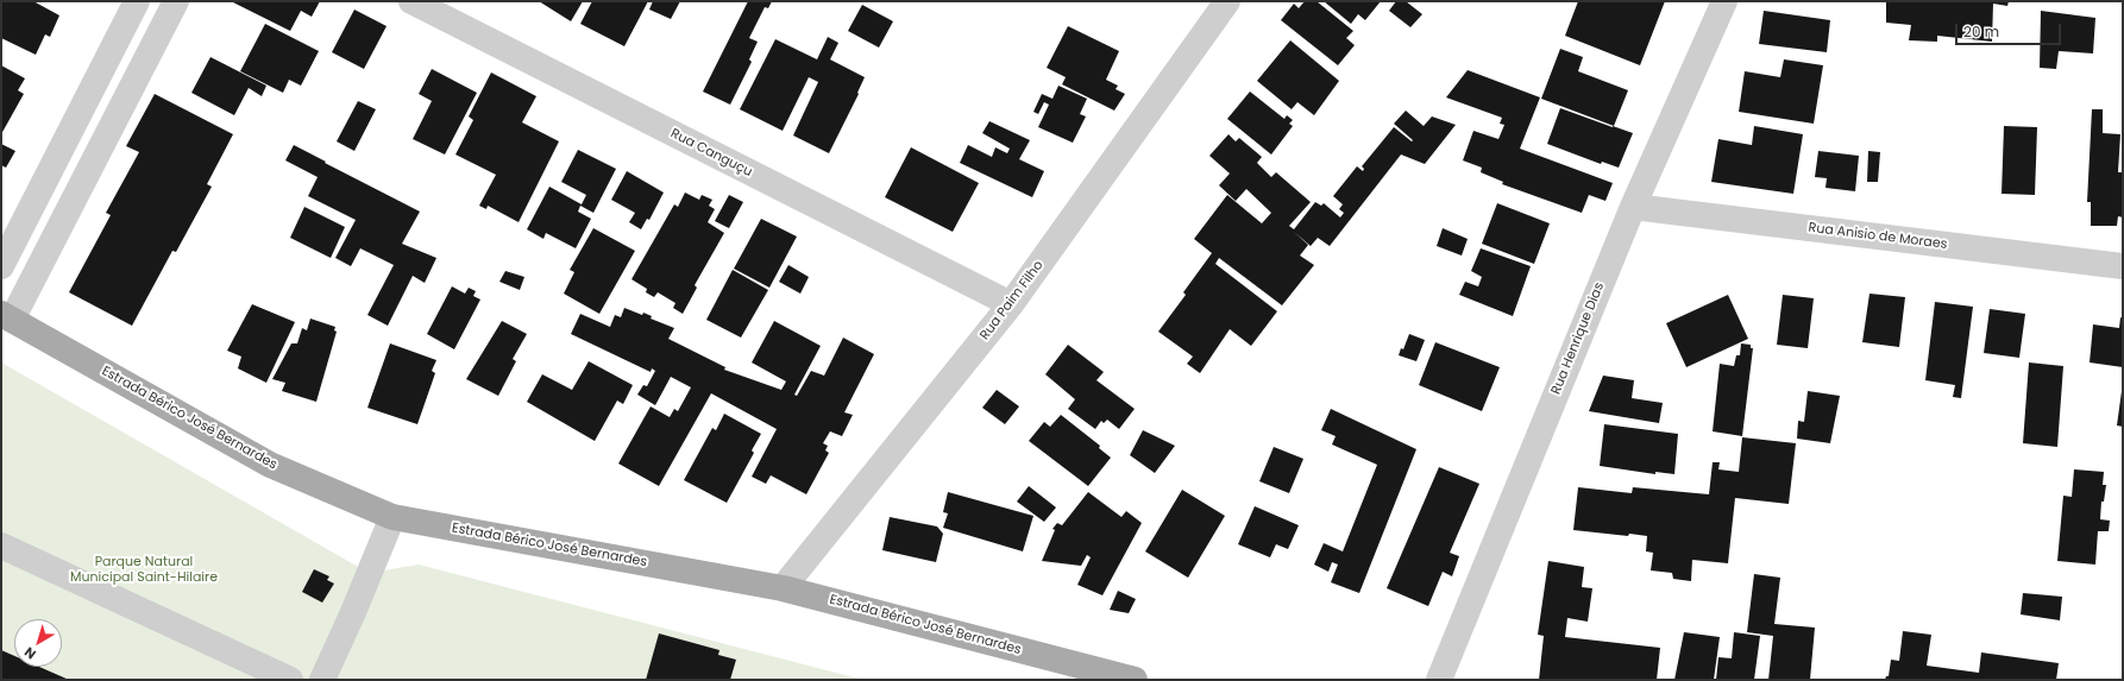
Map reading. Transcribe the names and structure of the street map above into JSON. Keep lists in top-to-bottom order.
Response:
{
  "streets": {
    "main road": ["Estrada Bérico José Bernardes"],
    "street": [
      "Rua Canguçu",
      "Rua Anisio de Moraes",
      "Rua Paim Filho",
      "Rua Henrique Dias"
    ]
  },
  "crossings": [
    ["Rua Canguçu", "Rua Paim Filho"],
    ["Rua Anisio de Moraes", "Rua Henrique Dias"],
    ["Rua Paim Filho", "Estrada Bérico José Bernardes"]
  ],
  "parks": ["Parque Natural Municipal Saint-Hilaire"],
  "scale_bar": "20 m",
  "north": "bottom left"
}
